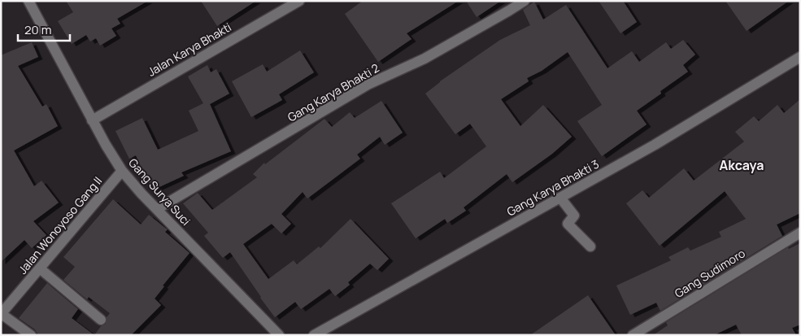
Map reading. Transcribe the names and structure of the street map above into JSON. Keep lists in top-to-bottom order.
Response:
{
  "streets": {
    "street": [
      "Jalan Karya Bhakti",
      "Gang Karya Bhakti 2",
      "Gang Karya Bhakti 3",
      "Gang Surya Suci",
      "Jalan Wonoyoso Gang II",
      "Gang Sudimoro"
    ]
  },
  "crossings": [
    ["Jalan Karya Bhakti", "Gang Surya Suci"],
    ["Gang Karya Bhakti 2", "Gang Surya Suci"],
    ["Gang Surya Suci", "Jalan Wonoyoso Gang II"]
  ],
  "districts": ["Akcaya"],
  "scale_bar": "20 m"
}
